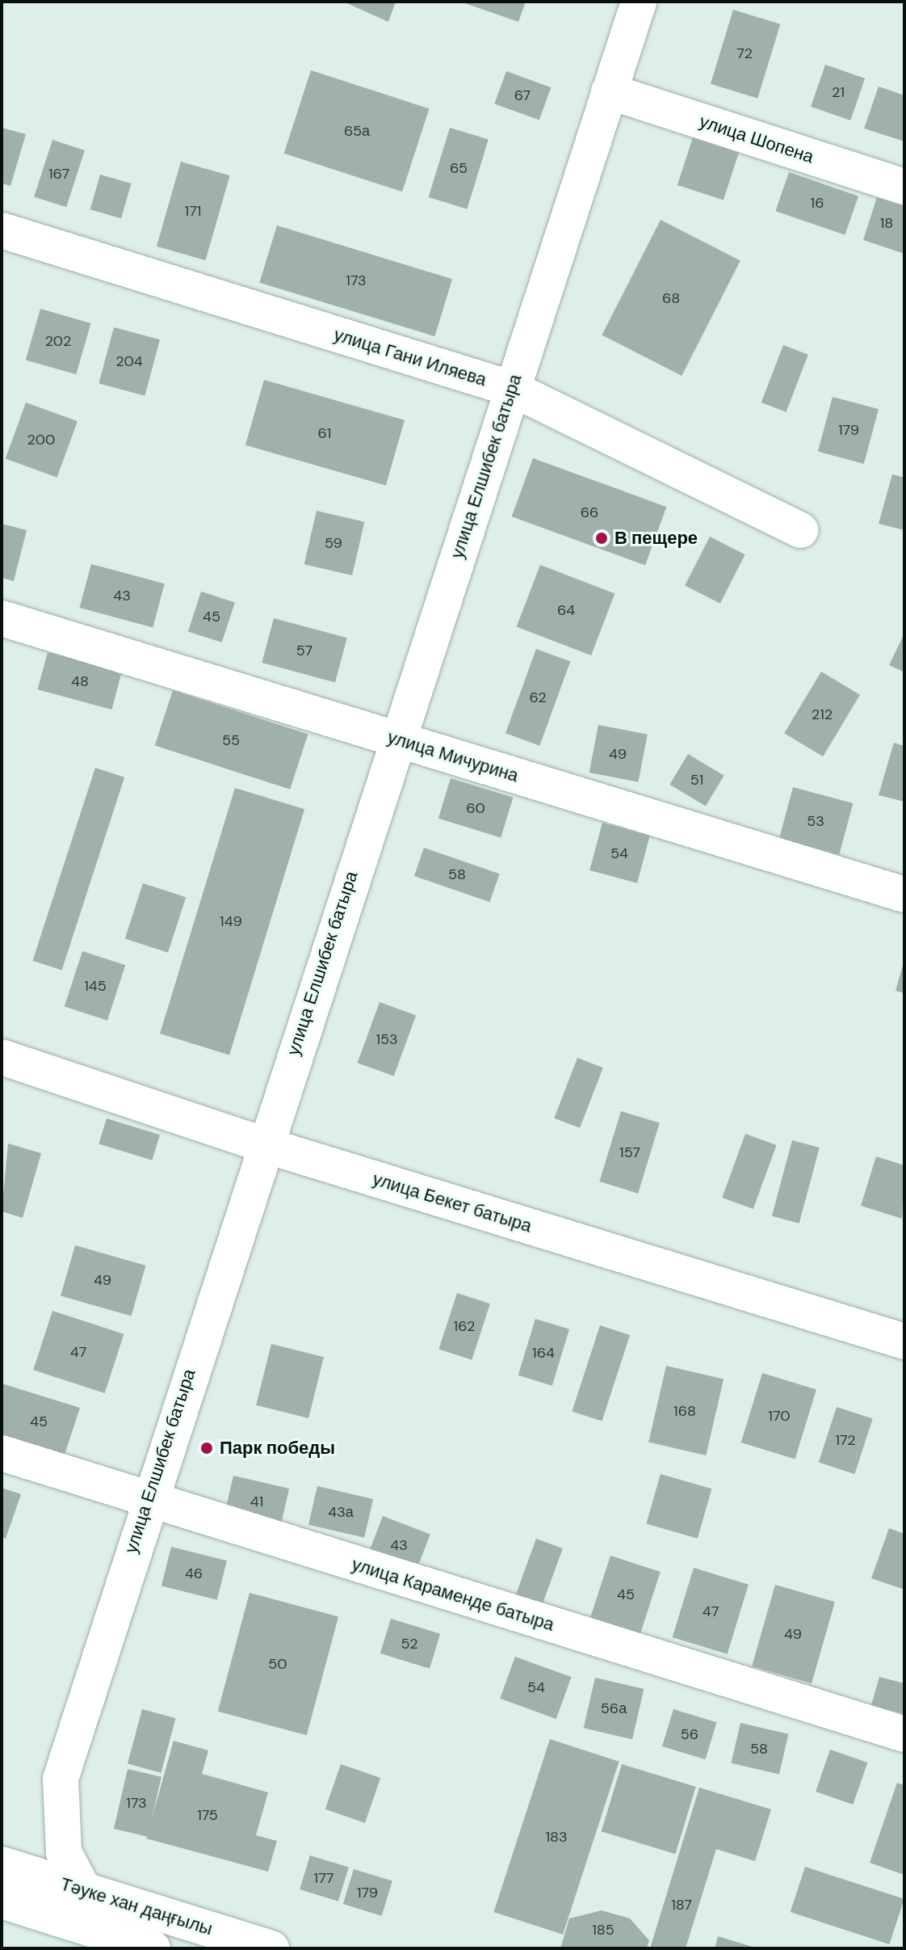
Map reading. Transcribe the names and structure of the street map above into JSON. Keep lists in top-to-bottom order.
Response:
{
  "streets": {
    "street": [
      "улица Шопена",
      "улица Гани Иляева",
      "улица Елшибек батыра",
      "улица Мичурина",
      "улица Бекет батыра",
      "улица Караменде батыра",
      "Тәуке хан даңғылы"
    ]
  },
  "crossings": [
    ["улица Шопена", "улица Елшибек батыра"],
    ["улица Гани Иляева", "улица Елшибек батыра"],
    ["улица Елшибек батыра", "улица Мичурина"],
    ["улица Елшибек батыра", "улица Бекет батыра"],
    ["улица Елшибек батыра", "улица Караменде батыра"],
    ["улица Елшибек батыра", "Тәуке хан даңғылы"]
  ],
  "places": ["В пещере", "Парк победы"],
  "house_numbers": [
    "72",
    "21",
    "67",
    "65а",
    "65",
    "167",
    "16",
    "171",
    "18",
    "173",
    "68",
    "202",
    "204",
    "179",
    "61",
    "200",
    "66",
    "59",
    "43",
    "64",
    "45",
    "57",
    "48",
    "62",
    "212",
    "55",
    "49",
    "51",
    "60",
    "53",
    "54",
    "58",
    "149",
    "145",
    "153",
    "157",
    "49",
    "162",
    "47",
    "164",
    "168",
    "170",
    "45",
    "172",
    "41",
    "43а",
    "43",
    "46",
    "45",
    "47",
    "49",
    "52",
    "50",
    "54",
    "56а",
    "56",
    "58",
    "173",
    "175",
    "183",
    "177",
    "179",
    "187",
    "185"
  ]
}
